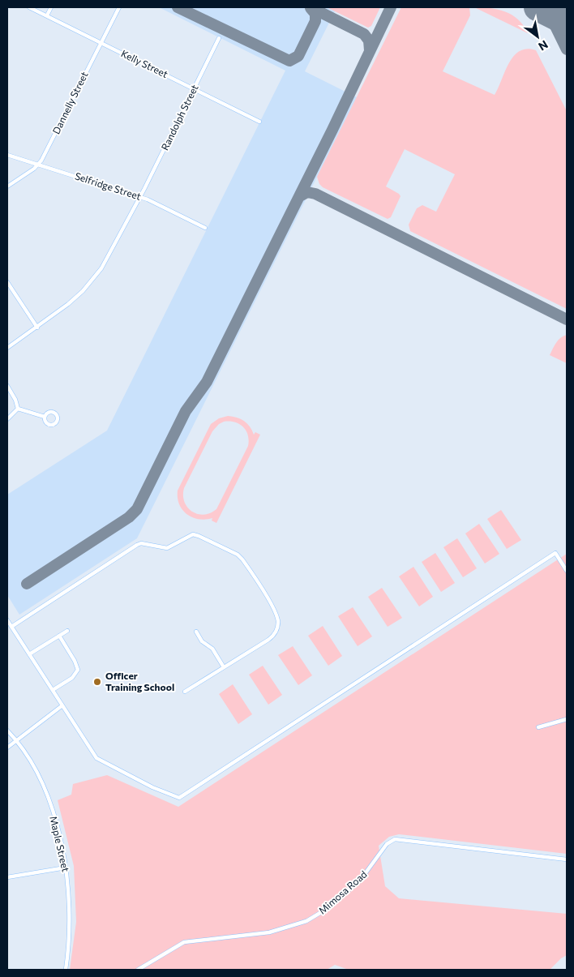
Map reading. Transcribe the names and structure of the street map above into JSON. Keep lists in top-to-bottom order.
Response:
{
  "streets": {
    "street": [
      "Kelly Street",
      "Dannelly Street",
      "Randolph Street",
      "Selfridge Street",
      "Maple Street",
      "Mimosa Road"
    ]
  },
  "crossings": [
    ["Kelly Street", "Dannelly Street"],
    ["Kelly Street", "Randolph Street"],
    ["Dannelly Street", "Selfridge Street"],
    ["Randolph Street", "Selfridge Street"]
  ],
  "places": ["Officer Training School"],
  "north": "bottom right"
}
